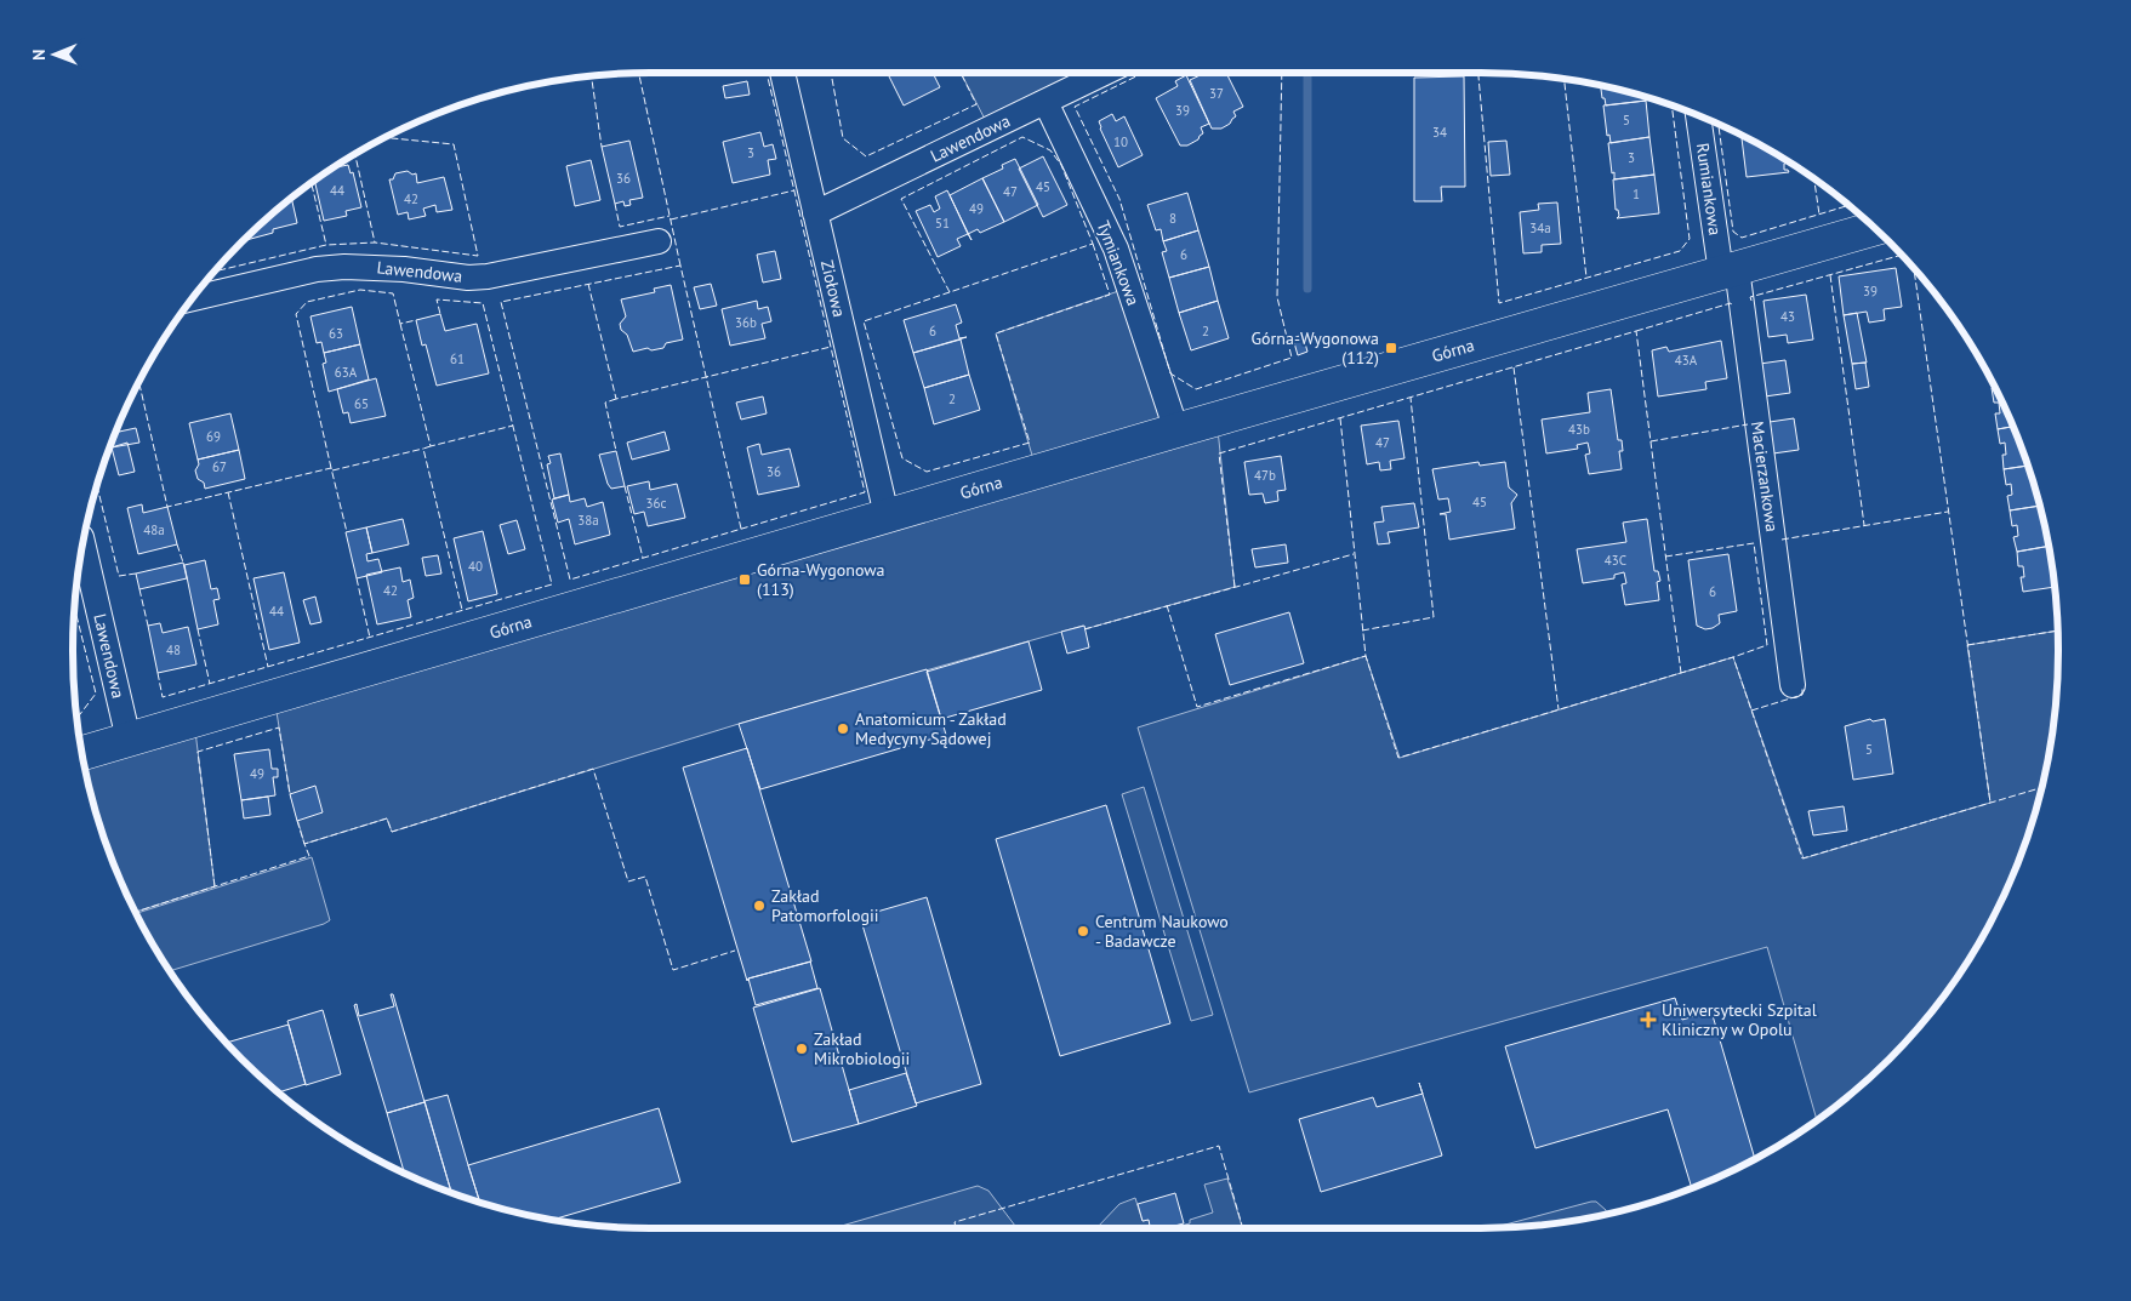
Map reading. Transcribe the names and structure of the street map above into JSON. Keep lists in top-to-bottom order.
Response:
{
  "streets": {
    "street": [
      "Lawendowa",
      "Rumiankowa",
      "Tymiankowa",
      "Ziołowa",
      "Górna",
      "Macierzankowa"
    ]
  },
  "crossings": [
    ["Lawendowa", "Tymiankowa"],
    ["Lawendowa", "Ziołowa"],
    ["Lawendowa", "Górna"],
    ["Rumiankowa", "Górna"],
    ["Rumiankowa", "Macierzankowa"],
    ["Tymiankowa", "Górna"],
    ["Ziołowa", "Górna"],
    ["Górna", "Macierzankowa"]
  ],
  "places": {
    "transit": ["Górna-Wygonowa (112)", "Górna-Wygonowa (113)"],
    "other": [
      "Anatomicum - Zakład Medycyny Sądowej",
      "Zakład Patomorfologii",
      "Centrum Naukowo - Badawcze",
      "Zakład Mikrobiologii"
    ],
    "health": ["Uniwersytecki Szpital Kliniczny w Opolu"]
  },
  "house_numbers": [
    "37",
    "39",
    "5",
    "34",
    "10",
    "3",
    "3",
    "36",
    "45",
    "44",
    "47",
    "1",
    "42",
    "49",
    "8",
    "51",
    "34a",
    "6",
    "39",
    "43",
    "36b",
    "6",
    "2",
    "63",
    "61",
    "43A",
    "63A",
    "2",
    "65",
    "43b",
    "69",
    "47",
    "67",
    "36",
    "47b",
    "45",
    "36c",
    "38a",
    "48a",
    "43C",
    "40",
    "42",
    "6",
    "44",
    "48",
    "5",
    "49"
  ],
  "north": "left"
}
